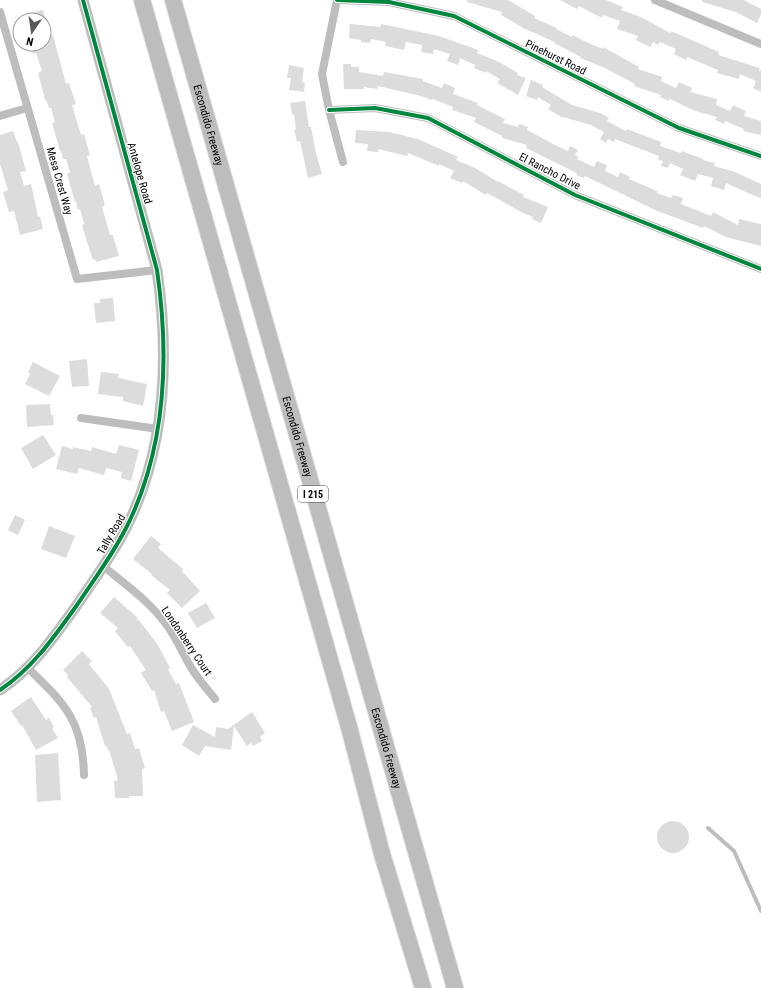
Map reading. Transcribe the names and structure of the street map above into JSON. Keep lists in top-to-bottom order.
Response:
{
  "streets": {
    "highway": ["Escondido Freeway", "I 215"],
    "street": [
      "Pinehurst Road",
      "El Rancho Drive",
      "Antelope Road",
      "Mesa Crest Way",
      "Tally Road",
      "Londonberry Court"
    ]
  },
  "crossings": [
    ["Antelope Road", "Mesa Crest Way"],
    ["Antelope Road", "Tally Road"],
    ["Tally Road", "Londonberry Court"]
  ],
  "north": "bottom"
}
